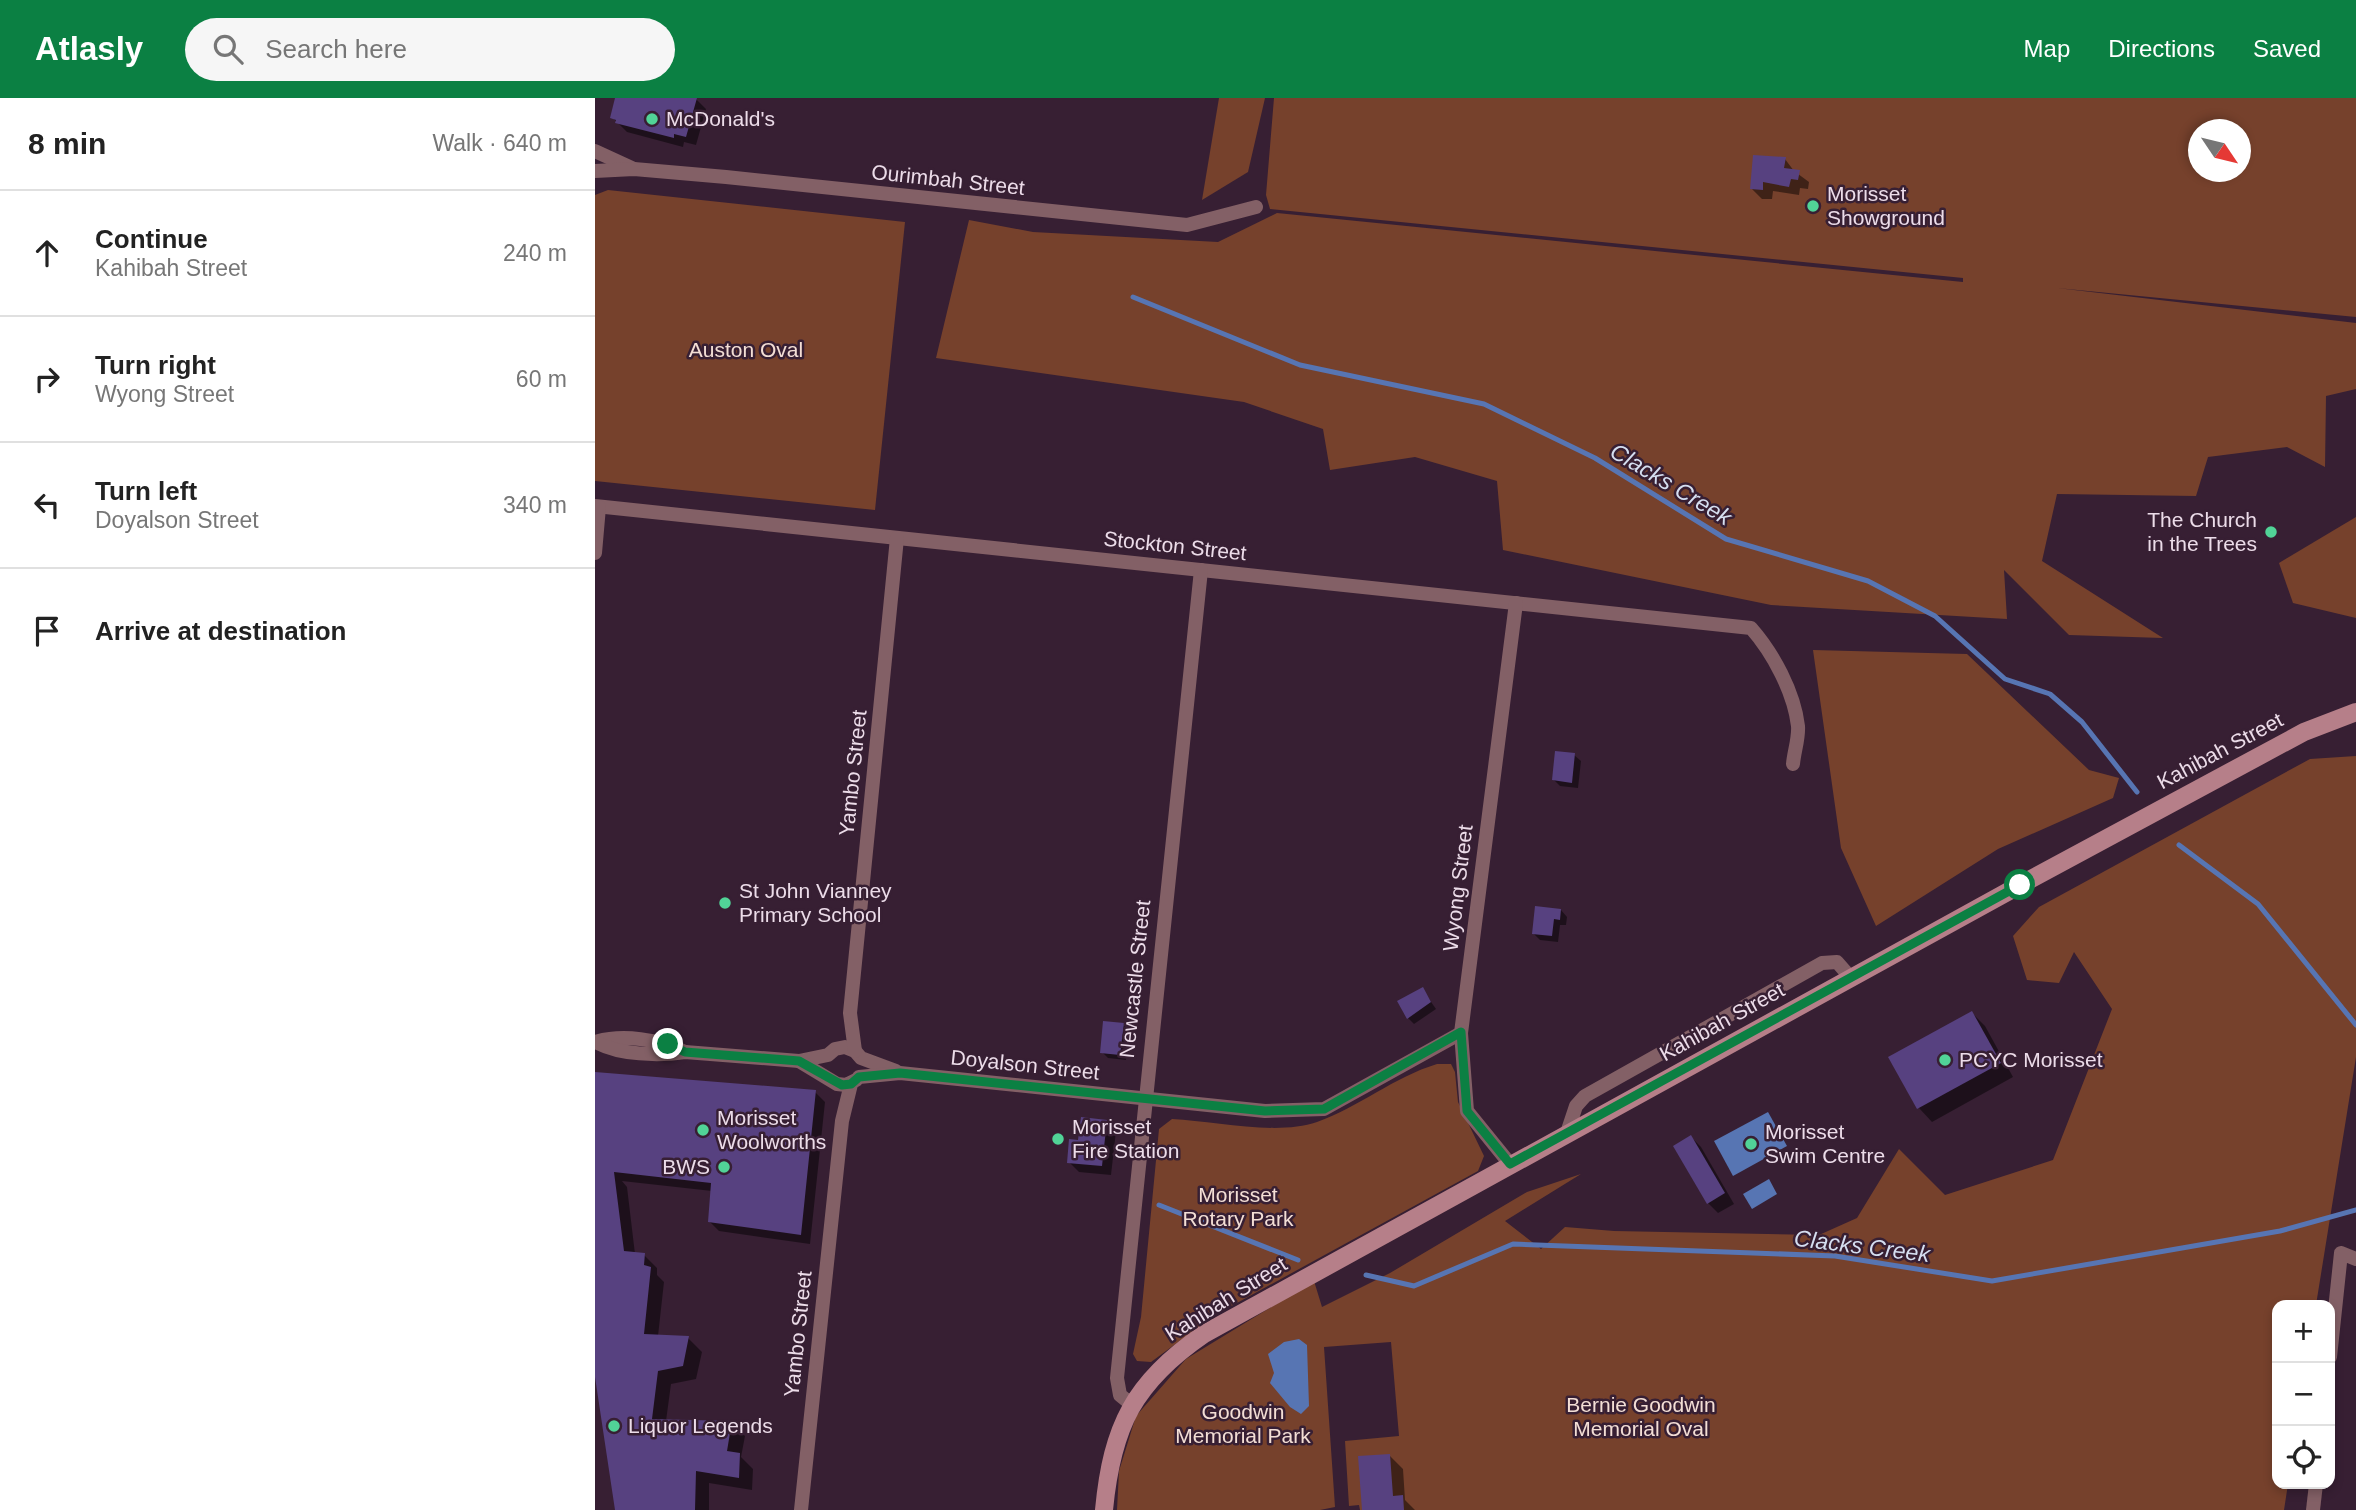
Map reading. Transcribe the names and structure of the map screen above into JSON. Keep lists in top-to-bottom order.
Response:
{
  "streets": {
    "street": [
      "Ourimbah Street",
      "Stockton Street",
      "Kahibah Street",
      "Yambo Street",
      "Wyong Street",
      "Newcastle Street",
      "Doyalson Street"
    ]
  },
  "crossings": [
    ["Stockton Street", "Yambo Street"],
    ["Stockton Street", "Wyong Street"],
    ["Stockton Street", "Newcastle Street"],
    ["Kahibah Street", "Wyong Street"],
    ["Kahibah Street", "Newcastle Street"],
    ["Yambo Street", "Doyalson Street"],
    ["Wyong Street", "Doyalson Street"],
    ["Newcastle Street", "Doyalson Street"]
  ],
  "water": ["Clacks Creek"],
  "parks": [
    "Auston Oval",
    "Morisset Rotary Park",
    "Bernie Goodwin Memorial Oval",
    "Goodwin Memorial Park"
  ],
  "places": [
    "McDonald's",
    "Morisset Showground",
    "The Church in the Trees",
    "St John Vianney Primary School",
    "PCYC Morisset",
    "Morisset Woolworths",
    "Morisset Fire Station",
    "Morisset Swim Centre",
    "BWS",
    "Liquor Legends"
  ],
  "north": "bottom right",
  "page": {
    "header": "Atlasly",
    "search": "Search here",
    "nav": ["Map", "Directions", "Saved"],
    "heading": ["8 min", "Walk · 640 m"],
    "list": [
      ["Continue", "Kahibah Street", "240 m"],
      ["Turn right", "Wyong Street", "60 m"],
      ["Turn left", "Doyalson Street", "340 m"],
      "Arrive at destination"
    ],
    "map_buttons": ["+", "−"]
  }
}
